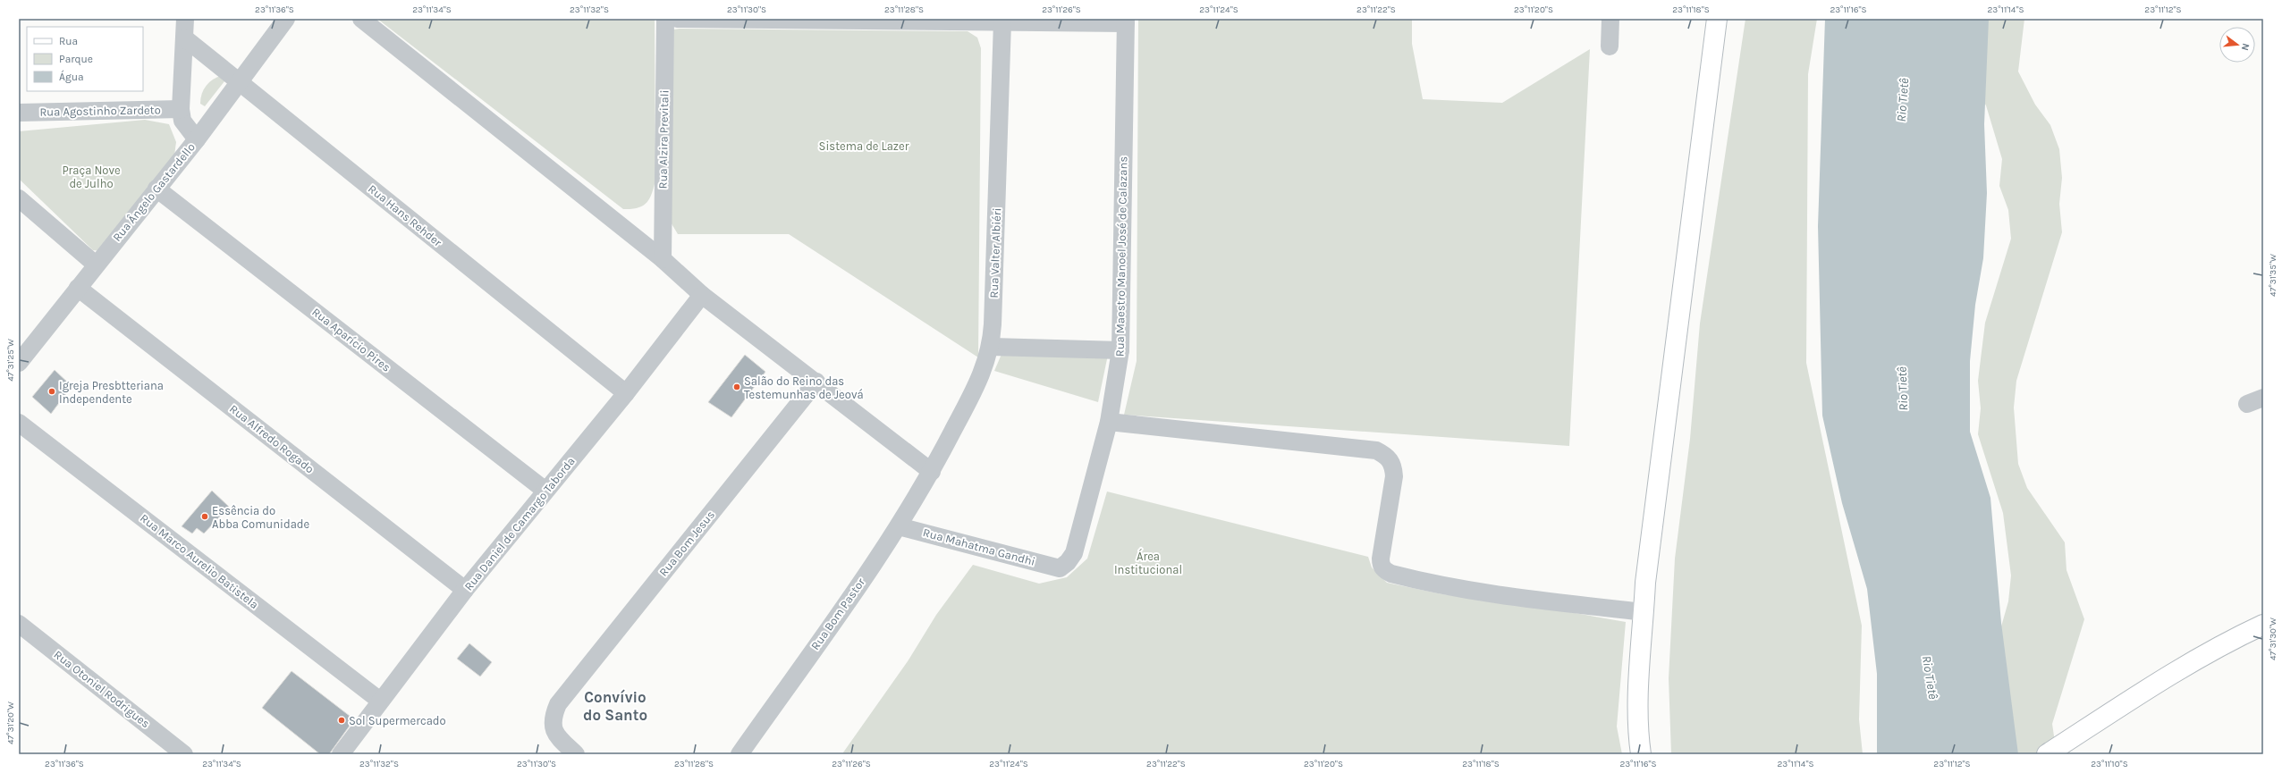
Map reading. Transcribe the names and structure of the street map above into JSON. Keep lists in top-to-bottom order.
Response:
{
  "streets": {
    "street": [
      "Rua Agostinho Zardeto",
      "Rua Alzira Previtali",
      "Rua Ângelo Gastardello",
      "Rua Hans Rehder",
      "Rua Valter Albiéri",
      "Rua Maestro Manoel José de Calazans",
      "Rua Aparício Pires",
      "Rua Alfredo Rogado",
      "Rua Daniel de Camargo Taborda",
      "Rua Bom Jesus",
      "Rua Mahatma Gandhi",
      "Rua Marco Aurelio Batistela",
      "Rua Bom Pastor",
      "Rua Otoniel Rodrigues"
    ]
  },
  "crossings": [
    ["Rua Ângelo Gastardello", "Rua Hans Rehder"],
    ["Rua Ângelo Gastardello", "Rua Aparício Pires"],
    ["Rua Ângelo Gastardello", "Rua Alfredo Rogado"],
    ["Rua Hans Rehder", "Rua Daniel de Camargo Taborda"],
    ["Rua Valter Albiéri", "Rua Bom Pastor"],
    ["Rua Maestro Manoel José de Calazans", "Rua Mahatma Gandhi"],
    ["Rua Aparício Pires", "Rua Daniel de Camargo Taborda"],
    ["Rua Alfredo Rogado", "Rua Daniel de Camargo Taborda"],
    ["Rua Daniel de Camargo Taborda", "Rua Marco Aurelio Batistela"],
    ["Rua Mahatma Gandhi", "Rua Bom Pastor"]
  ],
  "districts": ["Convívio do Santo"],
  "water": ["Rio Tietê"],
  "parks": ["Sistema de Lazer", "Praça Nove de Julho", "Área Institucional"],
  "places": [
    "Salão do Reino das Testemunhas de Jeová",
    "Igreja Presbtteriana Independente",
    "Essência do Abba Comunidade",
    "Sol Supermercado"
  ],
  "legend": ["Rua", "Parque", "Água"],
  "north": "right",
  "coordinates": [
    "23°11'36\"S",
    "23°11'34\"S",
    "23°11'32\"S",
    "23°11'30\"S",
    "23°11'28\"S",
    "23°11'26\"S",
    "23°11'24\"S",
    "23°11'22\"S",
    "23°11'20\"S",
    "23°11'18\"S",
    "23°11'16\"S",
    "23°11'14\"S",
    "23°11'12\"S",
    "47°31'35\"W",
    "47°31'25\"W",
    "47°31'30\"W",
    "47°31'20\"W",
    "23°11'10\"S"
  ]
}
